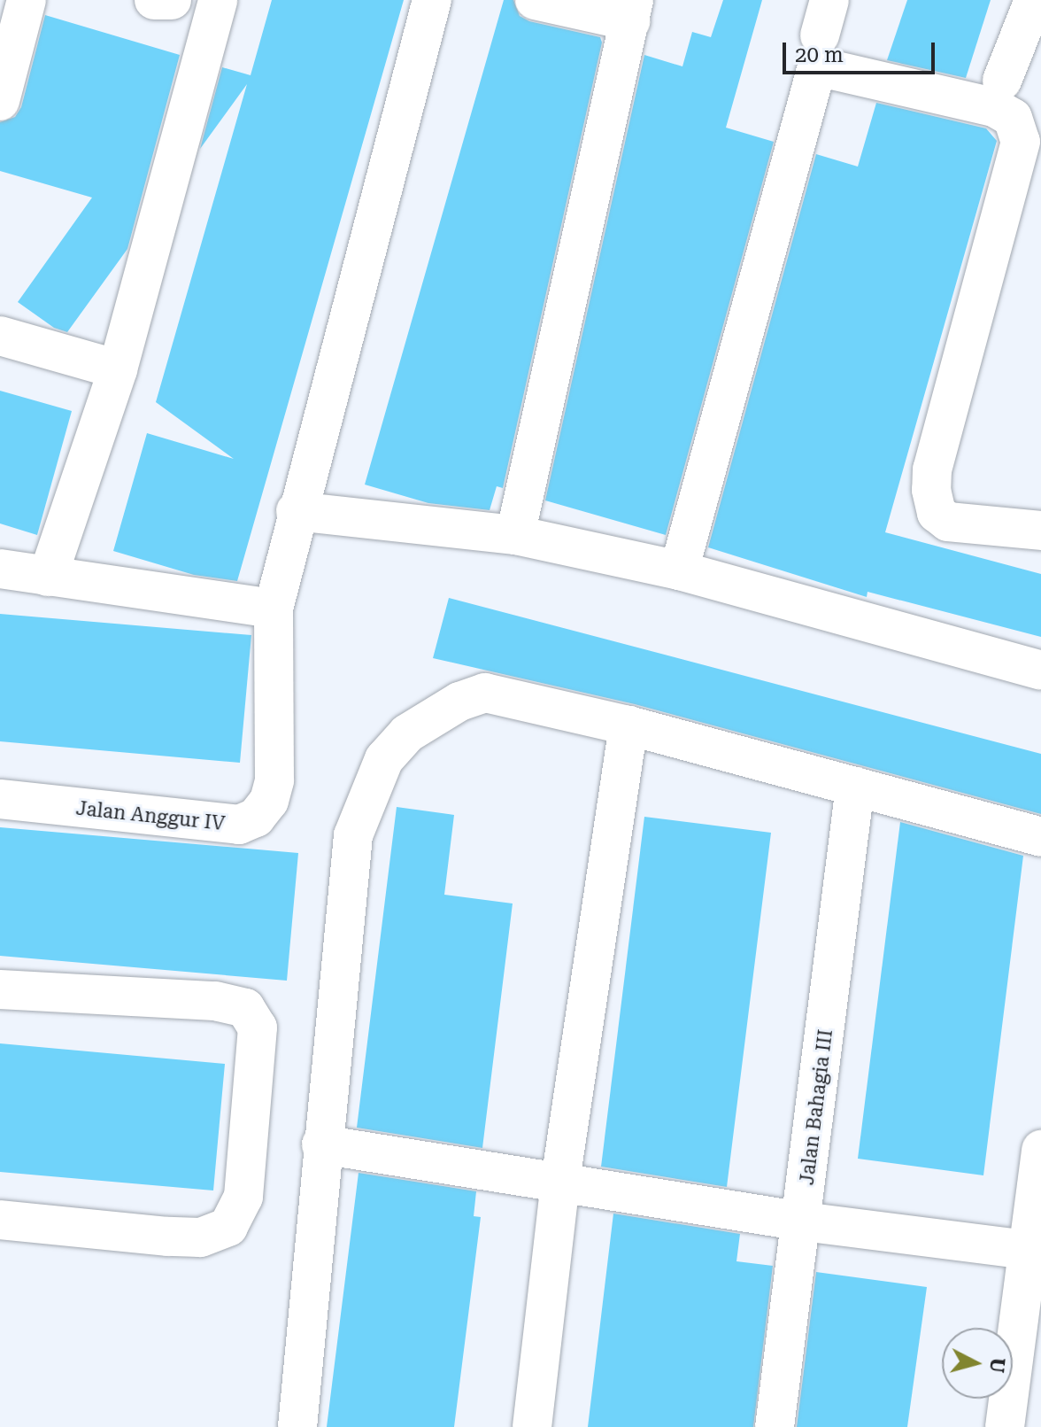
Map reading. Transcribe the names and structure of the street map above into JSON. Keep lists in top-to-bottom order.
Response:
{
  "streets": {
    "street": ["Jalan Anggur IV", "Jalan Bahagia III"]
  },
  "scale_bar": "20 m",
  "north": "right"
}
